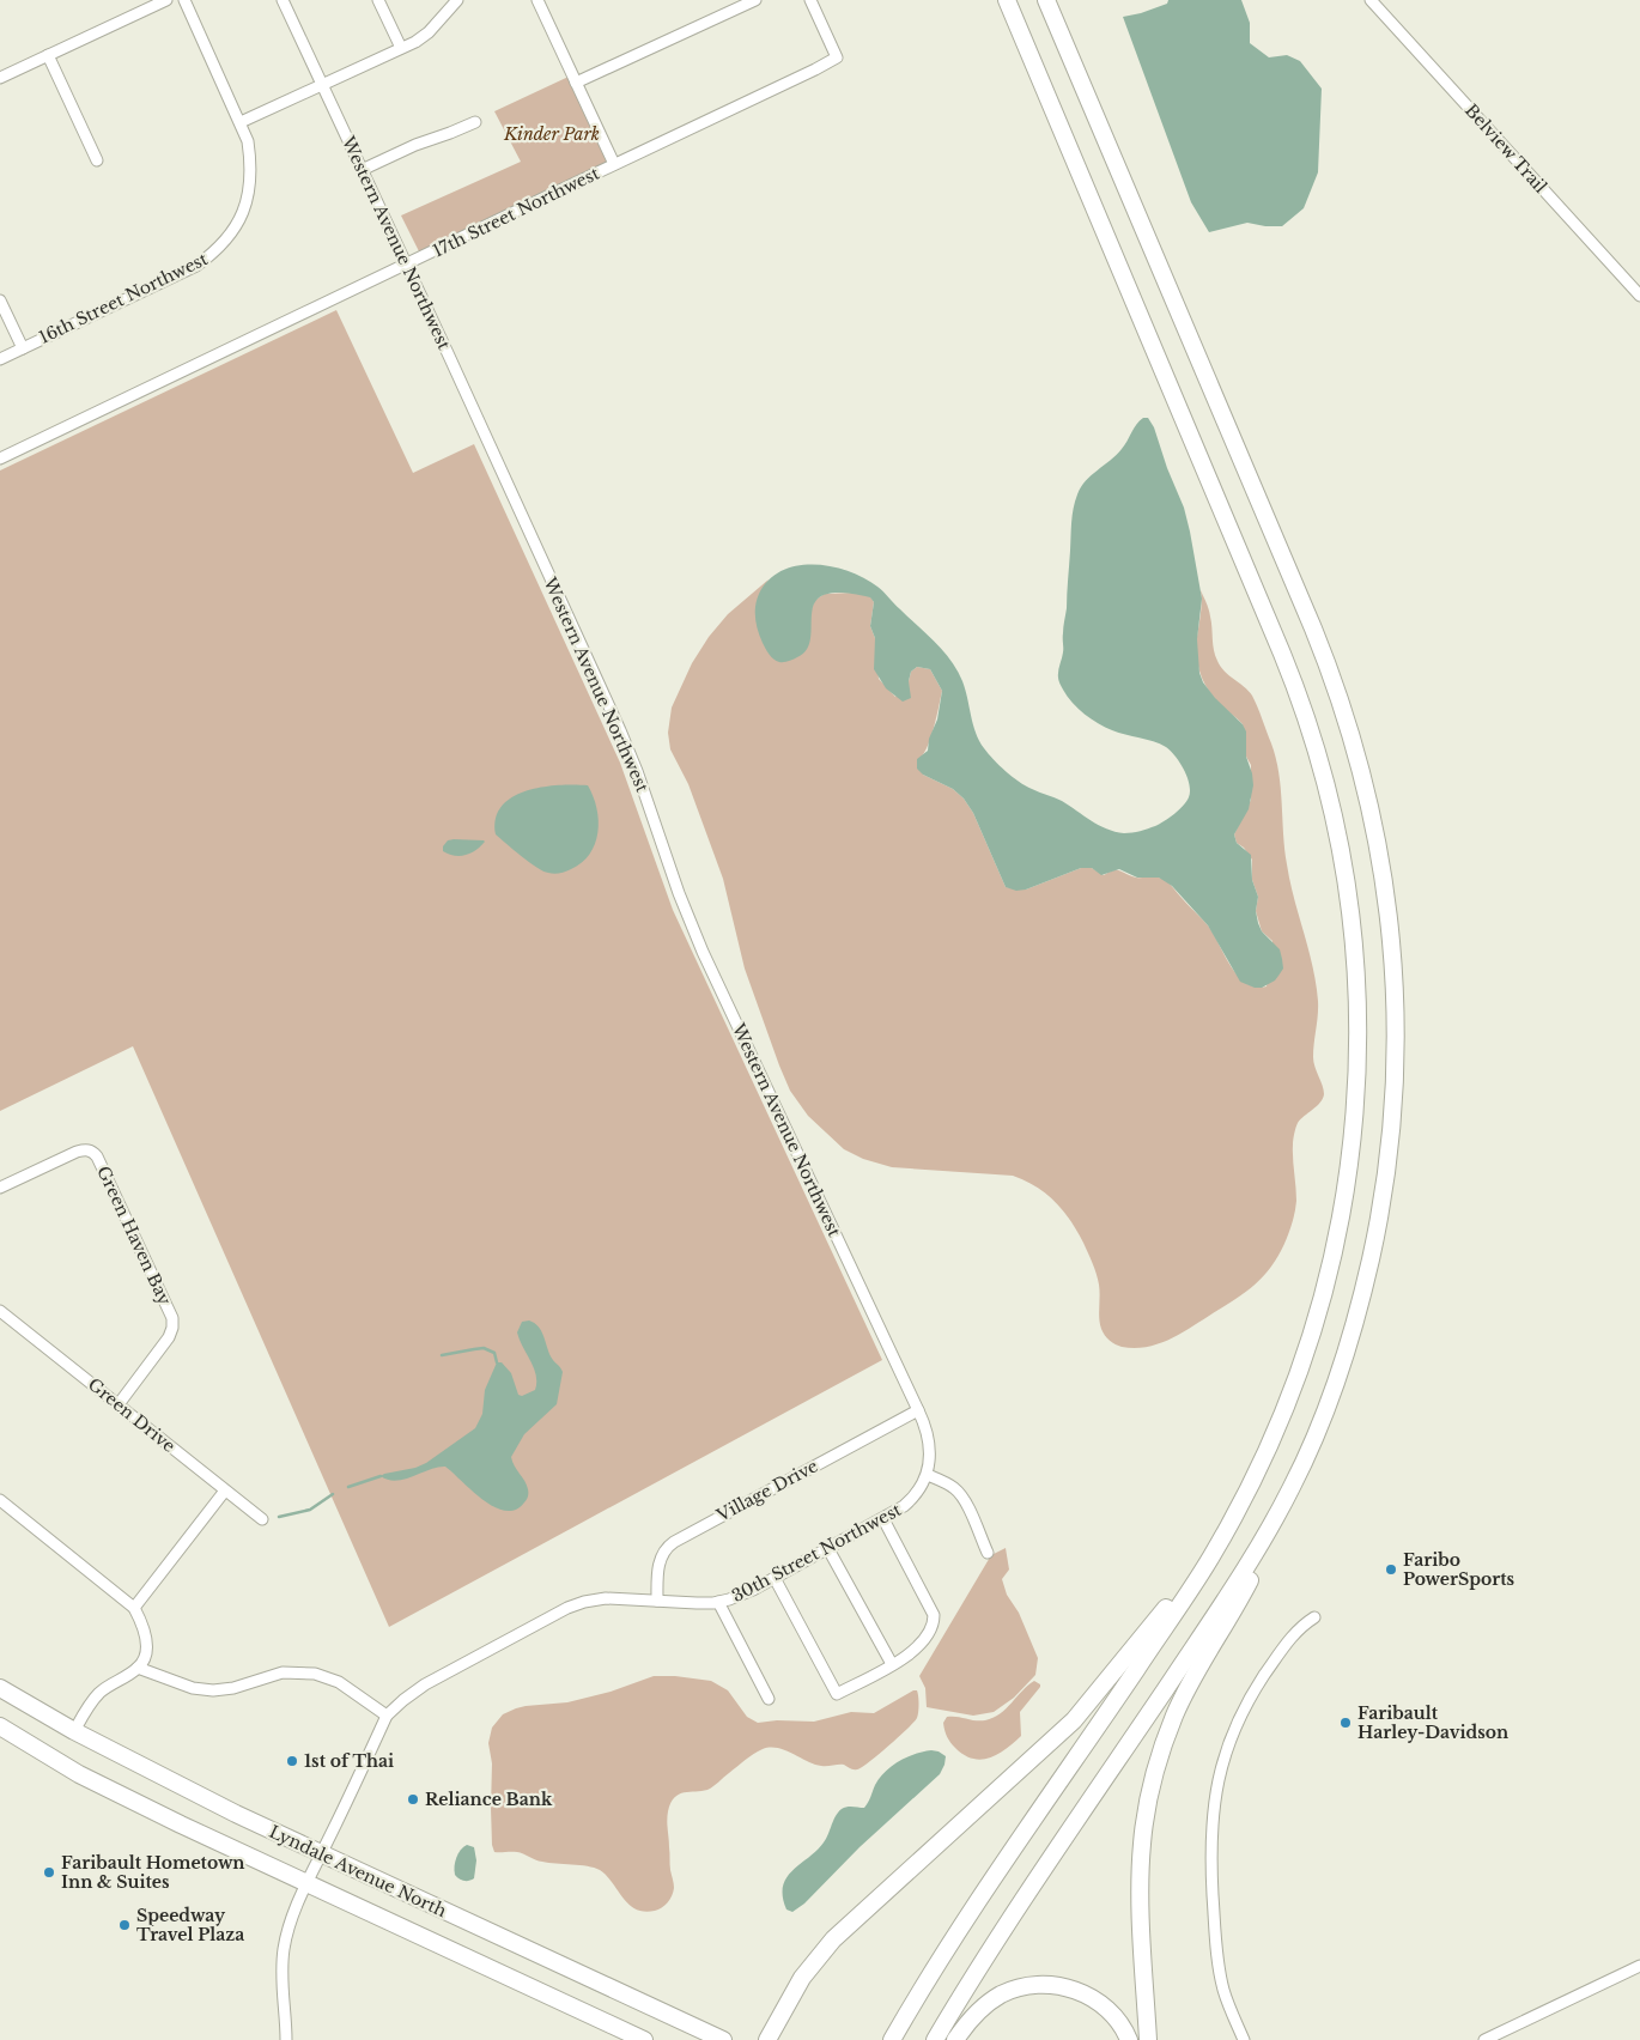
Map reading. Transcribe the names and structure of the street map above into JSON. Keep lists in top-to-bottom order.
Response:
{
  "streets": {
    "highway": ["Lyndale Avenue North"],
    "street": [
      "Belview Trail",
      "17th Street Northwest",
      "Western Avenue Northwest",
      "16th Street Northwest",
      "Green Haven Bay",
      "Green Drive",
      "Village Drive",
      "30th Street Northwest"
    ]
  },
  "crossings": [
    ["17th Street Northwest", "Western Avenue Northwest"],
    ["Western Avenue Northwest", "Village Drive"],
    ["Western Avenue Northwest", "30th Street Northwest"],
    ["Green Haven Bay", "Green Drive"],
    ["Village Drive", "30th Street Northwest"],
    ["30th Street Northwest", "Lyndale Avenue North"]
  ],
  "parks": ["Kinder Park"],
  "places": [
    "Faribo PowerSports",
    "Faribault Harley-Davidson",
    "1st of Thai",
    "Reliance Bank",
    "Faribault Hometown Inn & Suites",
    "Speedway Travel Plaza"
  ]
}
